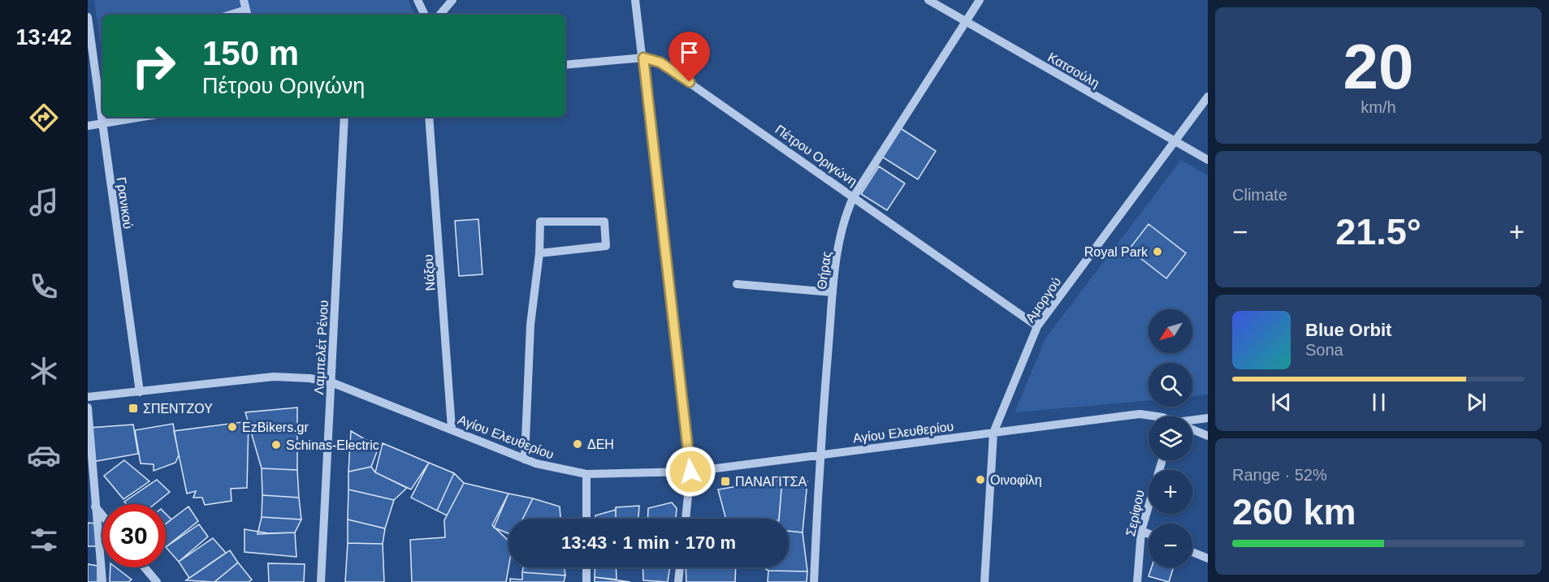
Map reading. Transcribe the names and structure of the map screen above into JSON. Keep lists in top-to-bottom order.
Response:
{
  "streets": {
    "street": [
      "Κατσούλη",
      "Πέτρου Οριγώνη",
      "Γρανικού",
      "Θήρας",
      "Νάξου",
      "Αμοργού",
      "Λαμπελέτ Ρένου",
      "Αγίου Ελευθερίου",
      "Σερίφου"
    ]
  },
  "crossings": [
    ["Κατσούλη", "Θήρας"],
    ["Κατσούλη", "Αμοργού"],
    ["Πέτρου Οριγώνη", "Θήρας"],
    ["Πέτρου Οριγώνη", "Αμοργού"],
    ["Γρανικού", "Αγίου Ελευθερίου"],
    ["Θήρας", "Αγίου Ελευθερίου"],
    ["Νάξου", "Αγίου Ελευθερίου"],
    ["Αμοργού", "Αγίου Ελευθερίου"],
    ["Λαμπελέτ Ρένου", "Αγίου Ελευθερίου"]
  ],
  "places": {
    "other": [
      "Royal Park",
      "EzBikers.gr",
      "ΔΕΗ",
      "Schinas-Electric",
      "Οινοφίλη"
    ],
    "transit": ["ΣΠΕΝΤΖΟΥ", "ΠΑΝΑΓΙΤΣΑ"]
  },
  "north": "bottom left",
  "page": {
    "tabs": "13:42",
    "tile": [
      ["20", "km/h"],
      "Climate",
      ["Range · 52%", "260 km"]
    ],
    "turn": ["150 m", "Πέτρου Οριγώνη"],
    "heat": ["−", "21.5°", "+"],
    "map_buttons": ["+", "−"],
    "song": ["Blue Orbit", "Sona"],
    "limit": "30",
    "trip": "13:43 · 1 min · 170 m"
  }
}
